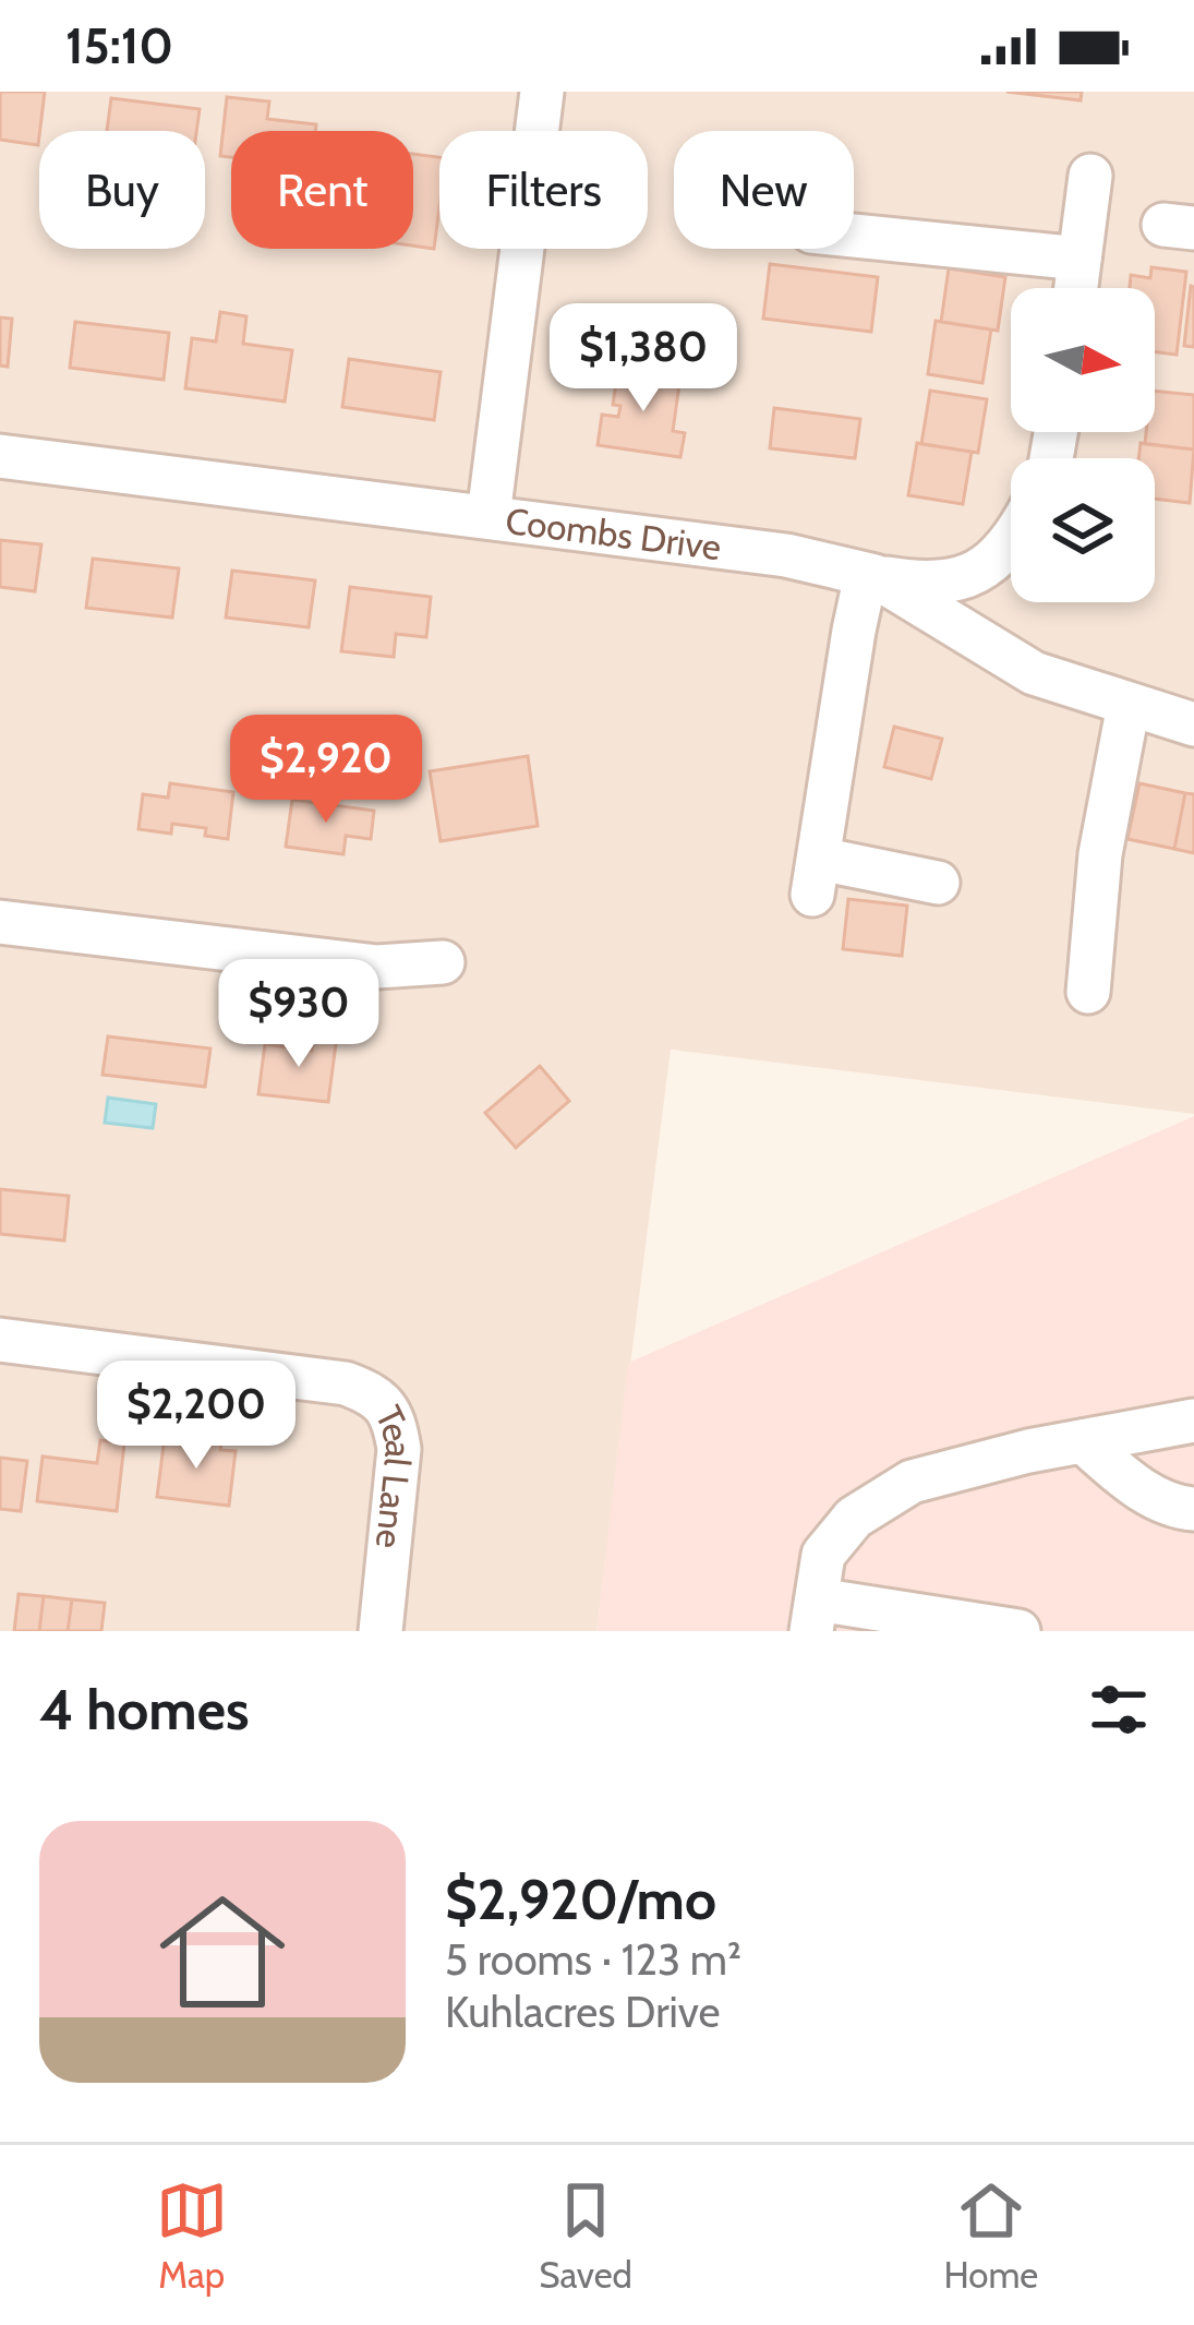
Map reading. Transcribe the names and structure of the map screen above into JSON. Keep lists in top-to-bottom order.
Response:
{
  "streets": {
    "street": ["Coombs Drive", "Teal Lane"]
  },
  "north": "right",
  "page": {
    "status": "15:10",
    "chip": [
      "Buy",
      "Rent",
      "Filters",
      "New"
    ],
    "price": [
      "$1,380",
      "$2,920",
      "$930",
      "$2,200"
    ],
    "heading": "4 homes",
    "list": [
      {
        "name": "$2,920/mo",
        "note": "5 rooms · 123 m² · Kuhlacres Drive"
      }
    ],
    "tabs": ["Map", "Saved", "Home"]
  }
}
